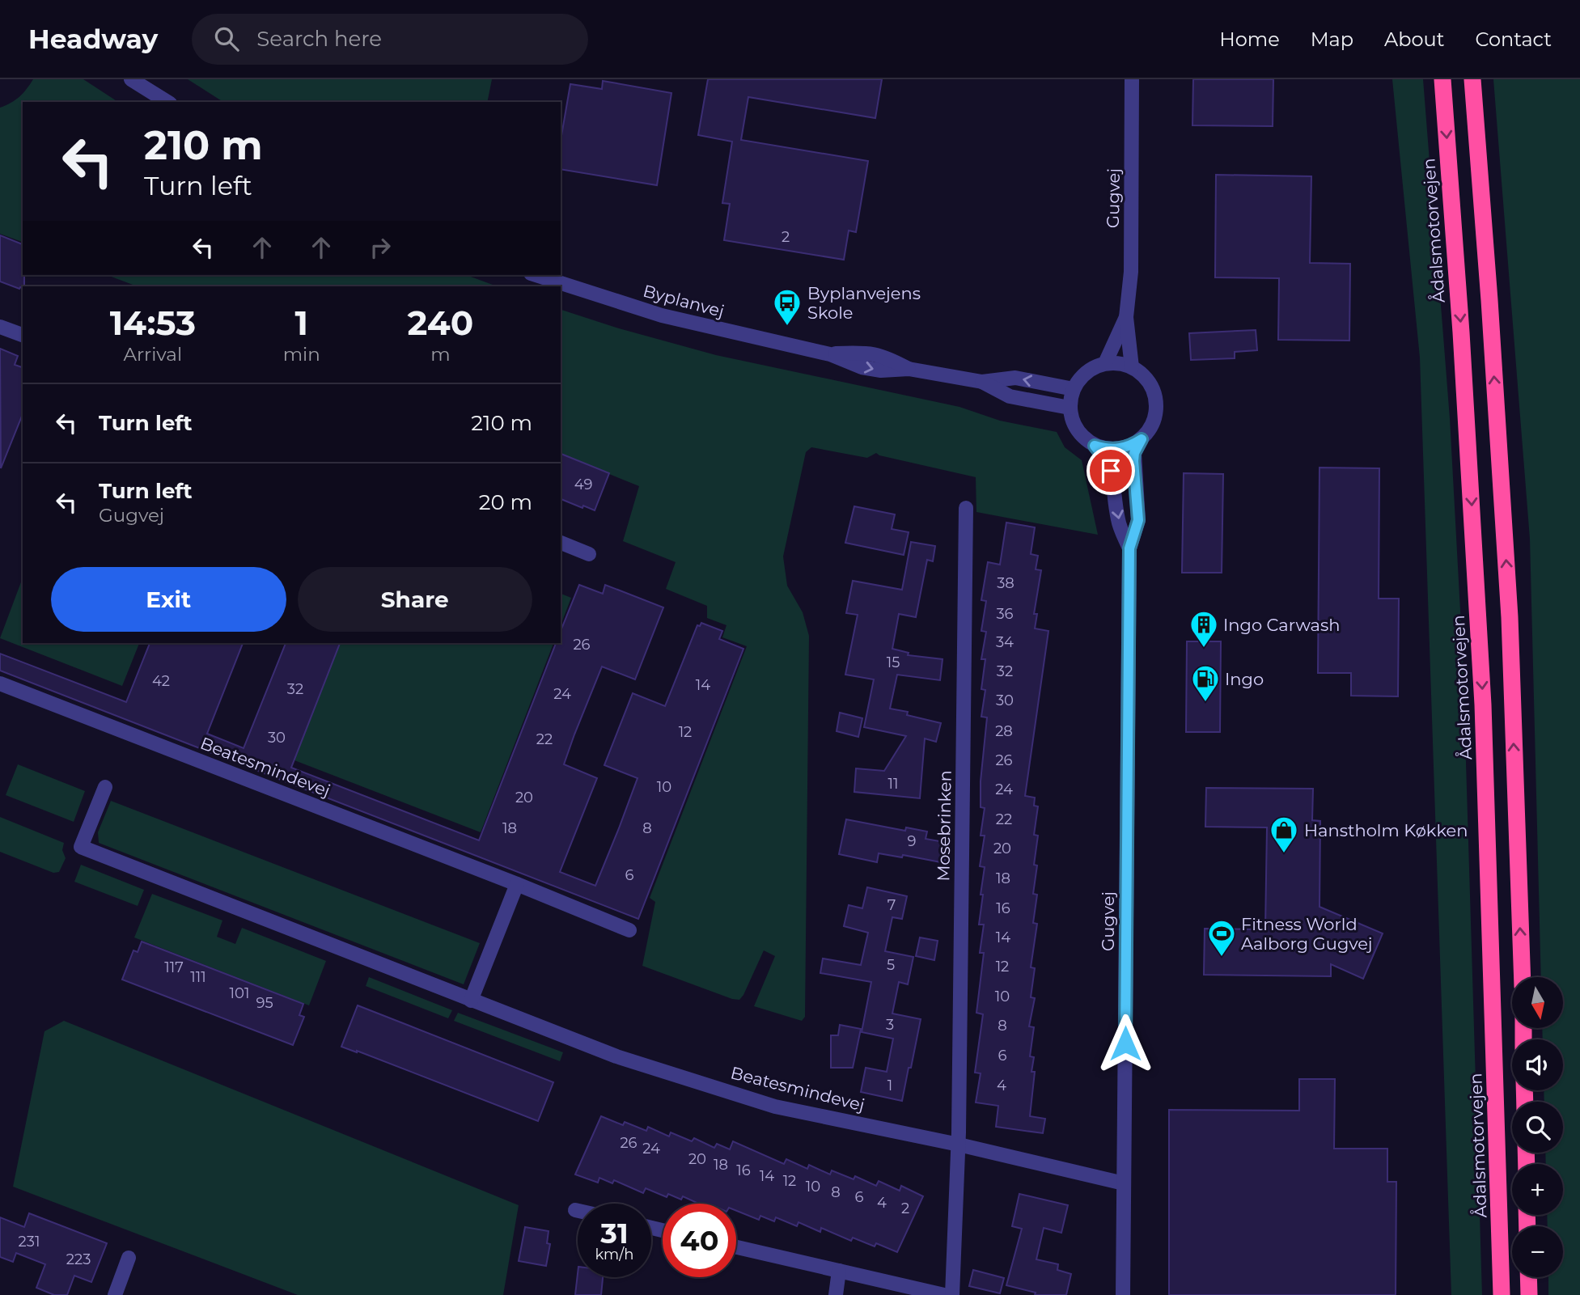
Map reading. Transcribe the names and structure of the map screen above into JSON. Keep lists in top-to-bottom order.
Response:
{
  "streets": {
    "highway": ["Ådalsmotorvejen"],
    "street": [
      "Gugvej",
      "Byplanvej",
      "Beatesmindevej",
      "Mosebrinken"
    ]
  },
  "crossings": [
    ["Gugvej", "Byplanvej"],
    ["Gugvej", "Beatesmindevej"],
    ["Beatesmindevej", "Mosebrinken"]
  ],
  "places": {
    "bus stop": ["Byplanvejens Skole"],
    "building": ["Ingo Carwash"],
    "fuel station": ["Ingo"],
    "shop": ["Hanstholm Køkken"],
    "sports": ["Fitness World Aalborg Gugvej"]
  },
  "house_numbers": [
    "2",
    "49",
    "38",
    "36",
    "34",
    "26",
    "15",
    "32",
    "42",
    "14",
    "32",
    "24",
    "30",
    "28",
    "12",
    "30",
    "22",
    "26",
    "11",
    "10",
    "24",
    "20",
    "22",
    "18",
    "8",
    "9",
    "20",
    "6",
    "18",
    "7",
    "16",
    "14",
    "5",
    "12",
    "117",
    "111",
    "101",
    "10",
    "95",
    "3",
    "8",
    "6",
    "1",
    "4",
    "26",
    "24",
    "20",
    "18",
    "16",
    "14",
    "12",
    "10",
    "8",
    "6",
    "4",
    "2",
    "231",
    "223"
  ],
  "north": "bottom",
  "page": {
    "header": "Headway",
    "search": "Search here",
    "nav": [
      "Home",
      "Map",
      "About",
      "Contact"
    ],
    "turn": ["210 m", "Turn left"],
    "eta": [
      "14:53",
      "Arrival",
      "1",
      "min",
      "240",
      "m"
    ],
    "list": [
      {
        "name": "Turn left",
        "value": "210 m"
      },
      {
        "name": "Turn left",
        "note": "Gugvej",
        "value": "20 m"
      }
    ],
    "buttons": ["Exit", "Share"],
    "map_buttons": ["+", "−"],
    "speed": "31 km/h",
    "limit": "40"
  }
}
